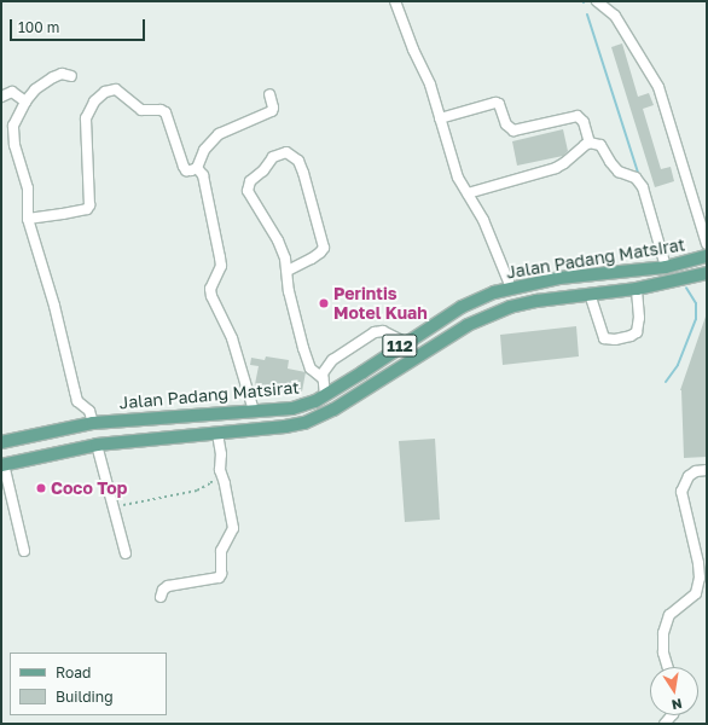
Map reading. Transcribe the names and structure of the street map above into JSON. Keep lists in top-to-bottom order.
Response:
{
  "streets": {
    "main road": ["Jalan Padang Matsirat", "112"]
  },
  "places": ["Perintis Motel Kuah", "Coco Top"],
  "legend": ["Road", "Building"],
  "scale_bar": "100 m",
  "north": "bottom"
}
